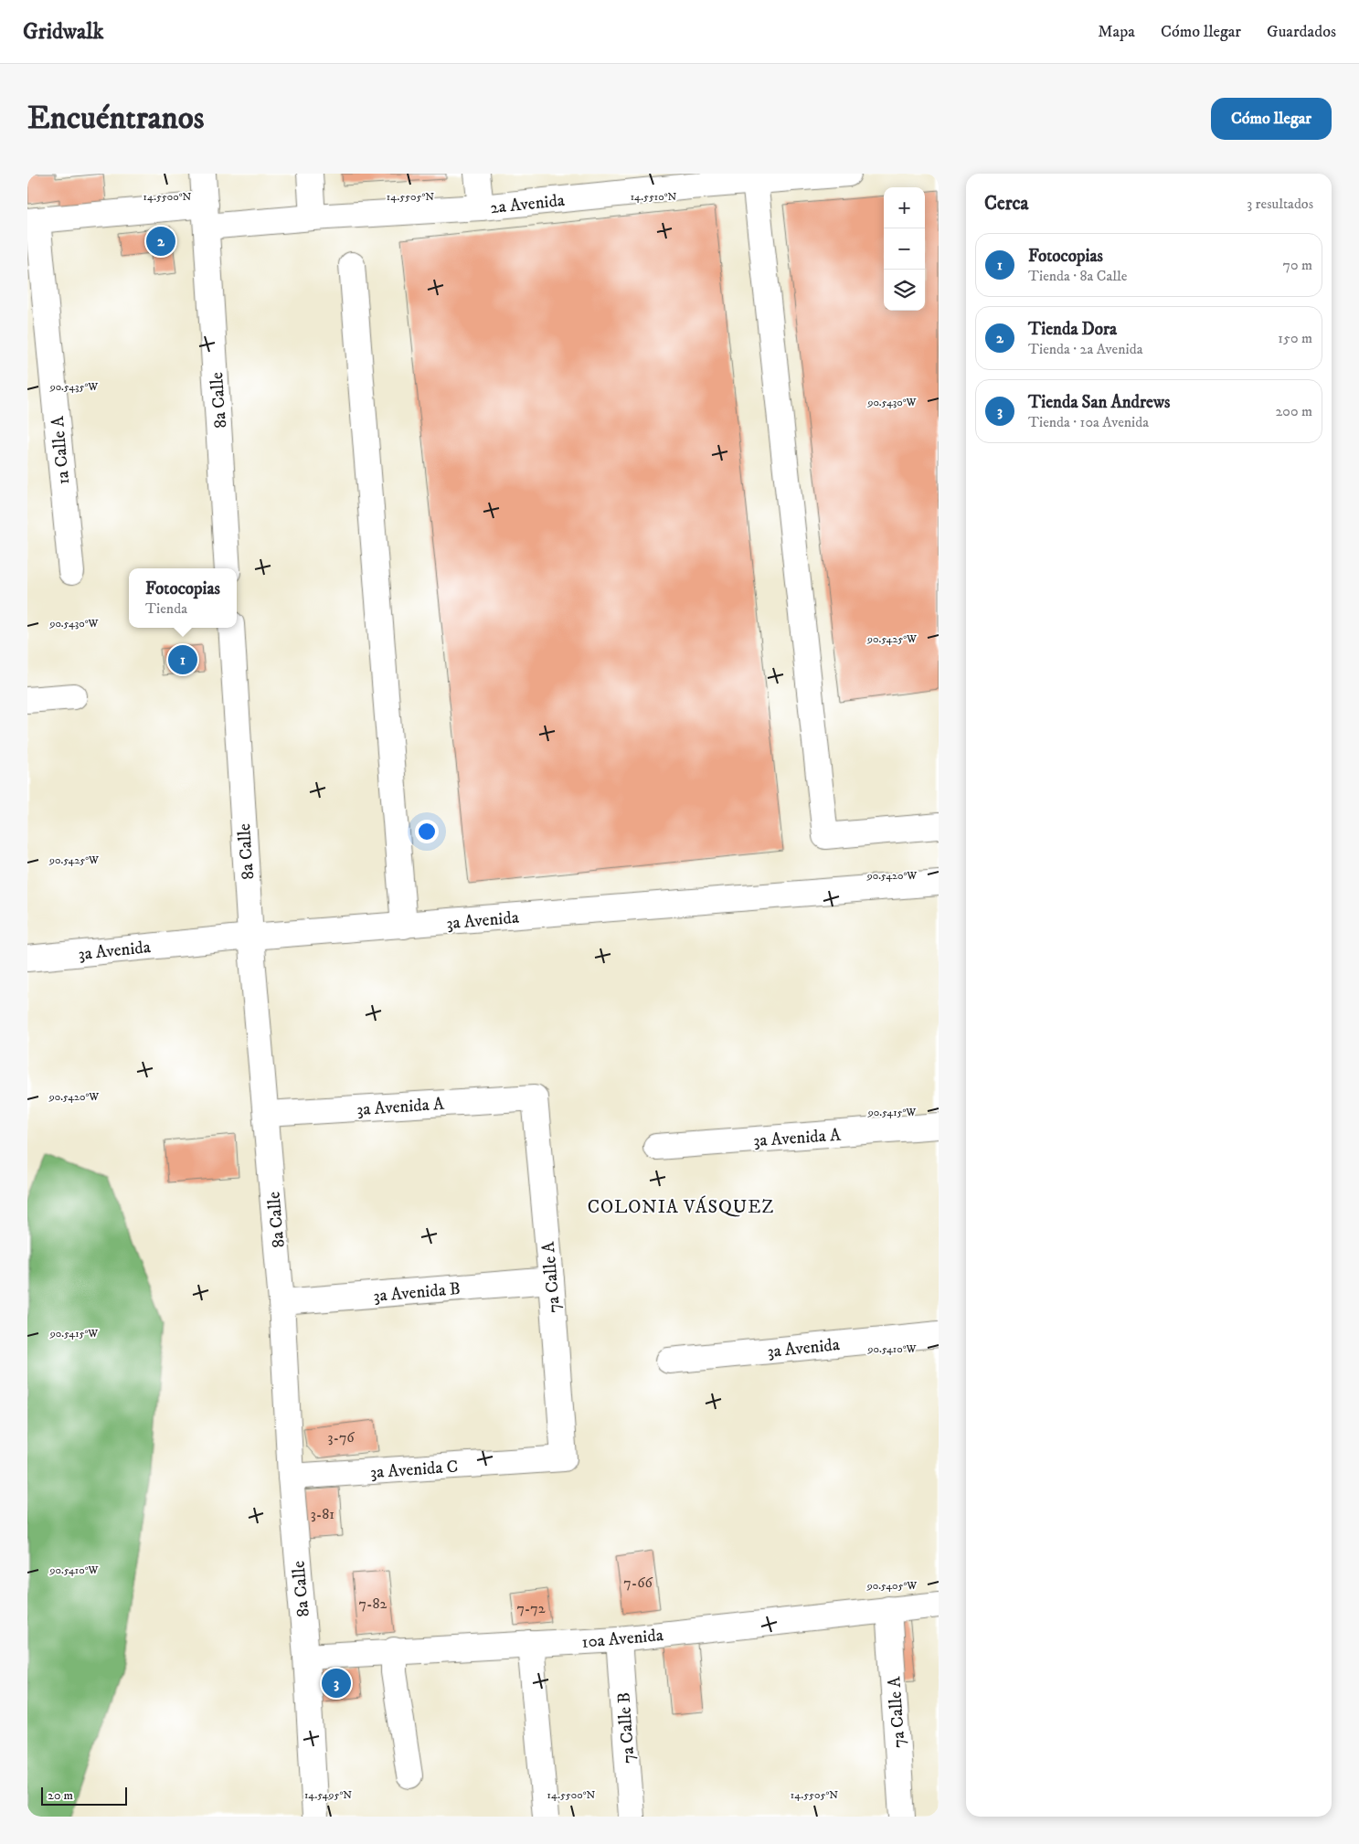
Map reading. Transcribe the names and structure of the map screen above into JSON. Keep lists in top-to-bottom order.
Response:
{
  "streets": {
    "street": [
      "2a Avenida",
      "8a Calle",
      "1a Calle A",
      "3a Avenida",
      "3a Avenida A",
      "7a Calle A",
      "3a Avenida B",
      "3a Avenida C",
      "10a Avenida",
      "7a Calle B"
    ]
  },
  "crossings": [
    ["2a Avenida", "8a Calle"],
    ["2a Avenida", "1a Calle A"],
    ["8a Calle", "3a Avenida"],
    ["8a Calle", "3a Avenida A"],
    ["8a Calle", "3a Avenida B"],
    ["8a Calle", "3a Avenida C"],
    ["8a Calle", "10a Avenida"],
    ["3a Avenida A", "7a Calle A"],
    ["7a Calle A", "3a Avenida B"],
    ["7a Calle A", "3a Avenida C"],
    ["7a Calle A", "10a Avenida"],
    ["10a Avenida", "7a Calle B"]
  ],
  "districts": ["COLONIA VÁSQUEZ"],
  "house_numbers": [
    "3-76",
    "3-81",
    "7-66",
    "7-82",
    "7-72"
  ],
  "scale_bar": "20 m",
  "page": {
    "header": "Gridwalk",
    "nav": ["Mapa", "Cómo llegar", "Guardados"],
    "buttons": "Cómo llegar",
    "title": "Encuéntranos",
    "heading": ["Cerca", "3 resultados"],
    "map_buttons": ["+", "−"],
    "pins": ["2", "1", "3"],
    "list": [
      {
        "mark": "1",
        "name": "Fotocopias",
        "note": "Tienda · 8a Calle",
        "value": "70 m"
      },
      {
        "mark": "2",
        "name": "Tienda Dora",
        "note": "Tienda · 2a Avenida",
        "value": "150 m"
      },
      {
        "mark": "3",
        "name": "Tienda San Andrews",
        "note": "Tienda · 10a Avenida",
        "value": "200 m"
      }
    ],
    "popup": ["Fotocopias", "Tienda"],
    "scale": "20 m"
  },
  "coordinates": [
    "14.5500°N",
    "14.5505°N",
    "14.5510°N",
    "90.5435°W",
    "90.5430°W",
    "90.5425°W",
    "90.5420°W",
    "90.5415°W",
    "90.5410°W",
    "90.5405°W",
    "14.5495°N"
  ]
}
